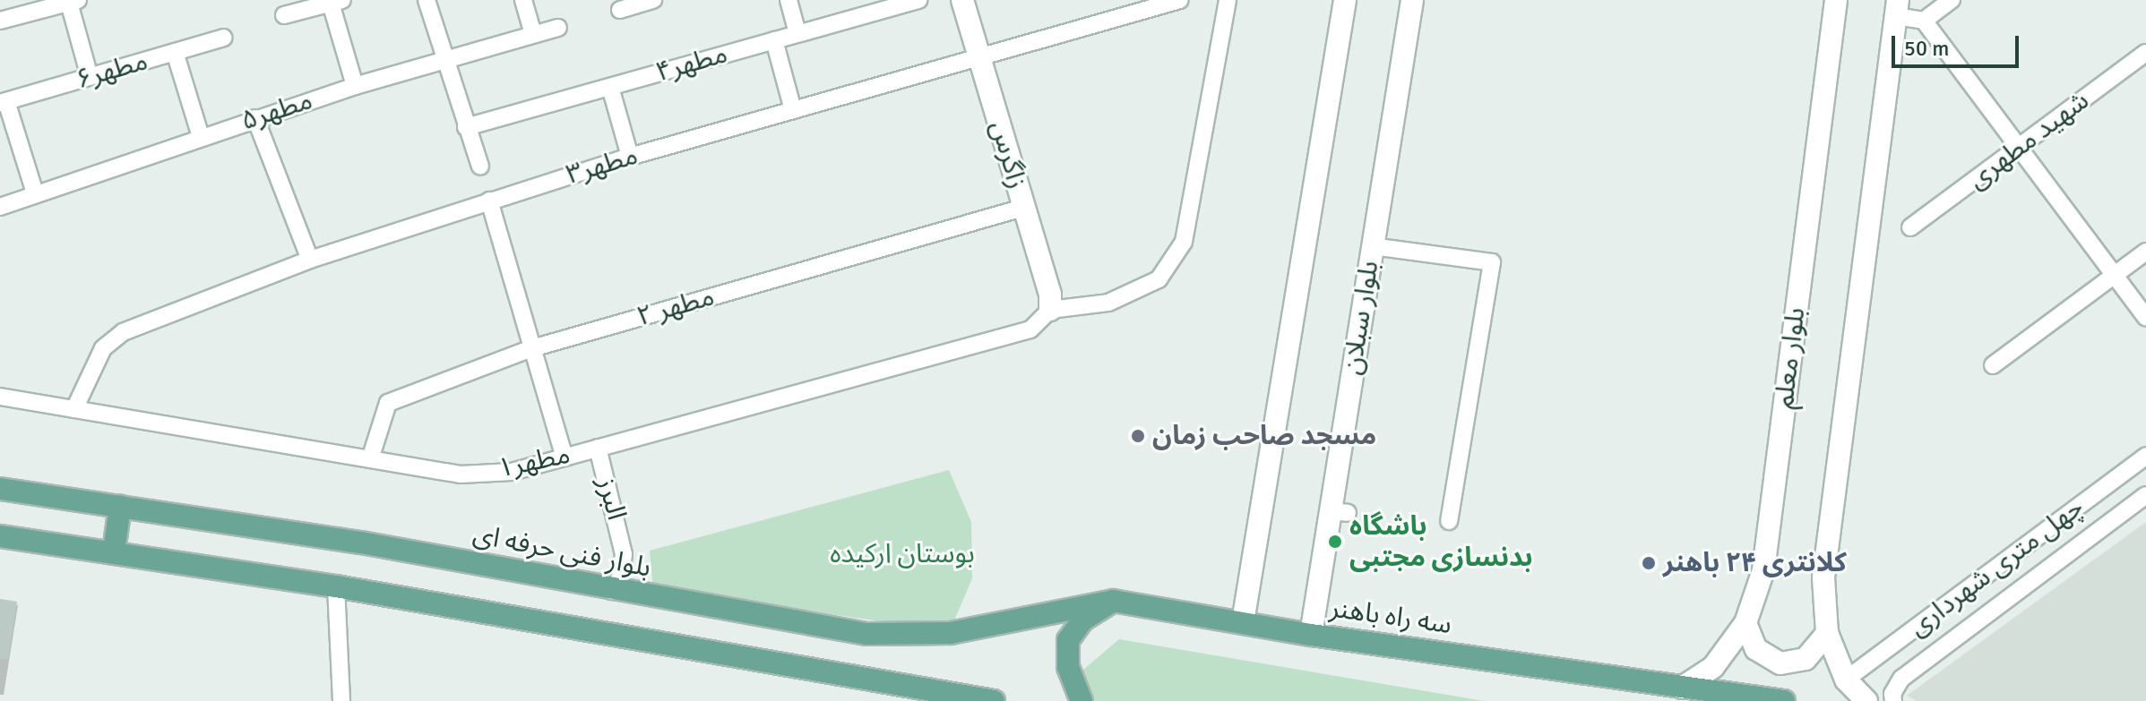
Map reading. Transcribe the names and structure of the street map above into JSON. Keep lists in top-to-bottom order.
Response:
{
  "streets": {
    "main road": ["بلوار فنی حرفه ای", "سه راه باهنر"],
    "street": [
      "مطهر۴",
      "مطهر۶",
      "مطهر۵",
      "شهید مطهری",
      "زاگرس",
      "مطهر۳",
      "مطهر ۲",
      "بلوار سبلان",
      "بلوار معلم",
      "مطهر۱",
      "البرز",
      "چهل متری شهرداری"
    ]
  },
  "crossings": [
    ["زاگرس", "مطهر۳"],
    ["زاگرس", "مطهر ۲"],
    ["زاگرس", "مطهر۱"],
    ["مطهر۳", "مطهر۱"],
    ["مطهر ۲", "مطهر۱"],
    ["بلوار سبلان", "سه راه باهنر"],
    ["بلوار معلم", "سه راه باهنر"],
    ["مطهر۱", "البرز"],
    ["البرز", "بلوار فنی حرفه ای"],
    ["بلوار فنی حرفه ای", "سه راه باهنر"]
  ],
  "parks": ["بوستان ارکیده"],
  "places": ["مسجد صاحب زمان", "باشگاه بدنسازی مجتبی", "کلانتری ۲۴ باهنر"],
  "scale_bar": "50 m"
}
